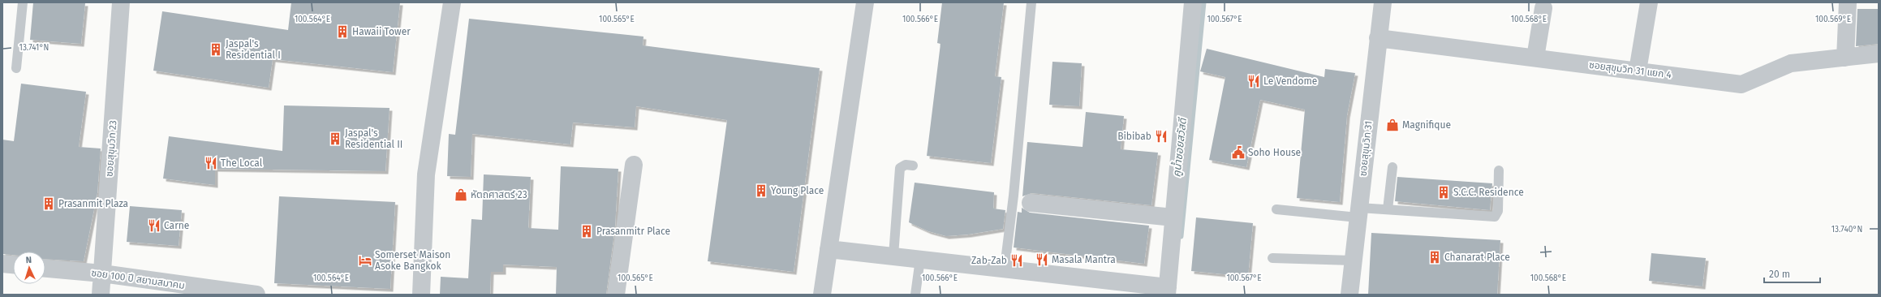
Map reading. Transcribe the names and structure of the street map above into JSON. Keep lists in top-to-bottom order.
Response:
{
  "streets": {
    "street": [
      "ซอยสุขุมวิท 31 แยก 4",
      "ซอยสุขุมวิท 23",
      "ซอยสุขุมวิท 31",
      "ซอย 100 ปี สยามสมาคม"
    ]
  },
  "crossings": [
    ["ซอยสุขุมวิท 31 แยก 4", "ซอยสุขุมวิท 31"],
    ["ซอยสุขุมวิท 23", "ซอย 100 ปี สยามสมาคม"]
  ],
  "water": ["คูน้ำซอยสวัสดี"],
  "places": {
    "building": [
      "Hawaii Tower",
      "Jaspal's Residential I",
      "Jaspal's Residential II",
      "Young Place",
      "S.C.C. Residence",
      "Prasanmit Plaza",
      "Prasanmitr Place",
      "Chanarat Place"
    ],
    "restaurant": [
      "Le Vendome",
      "Bibibab",
      "The Local",
      "Carne",
      "Masala Mantra",
      "Zab-Zab"
    ],
    "shop": ["Magnifique", "หัตถศาสตร์ 23"],
    "public building": ["Soho House"],
    "hotel": ["Somerset Maison Asoke Bangkok"]
  },
  "scale_bar": "20 m",
  "north": "top",
  "coordinates": [
    "100.564°E",
    "100.565°E",
    "100.566°E",
    "100.567°E",
    "100.568°E",
    "100.569°E",
    "13.741°N",
    "13.740°N"
  ]
}
